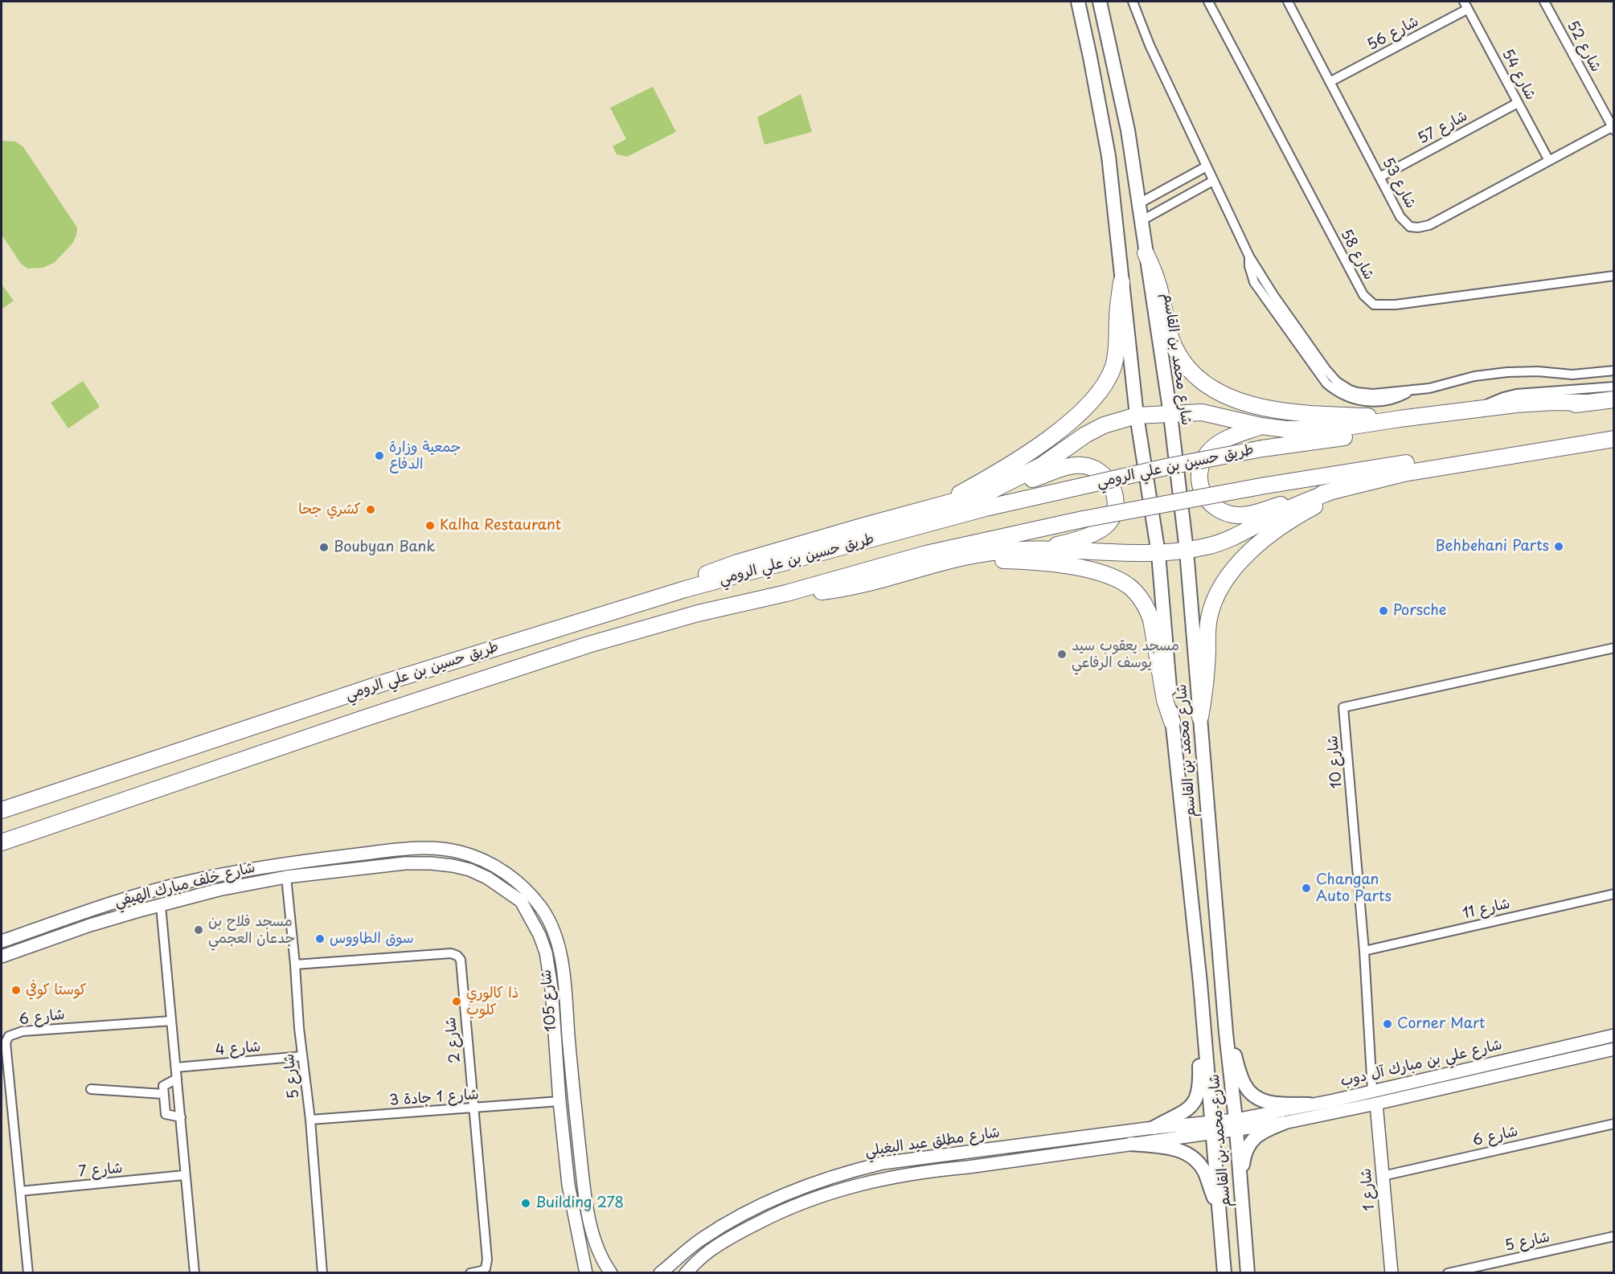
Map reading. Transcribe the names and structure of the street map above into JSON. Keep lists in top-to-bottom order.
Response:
{
  "streets": {
    "highway": ["طريق حسين بن علي الرومي"],
    "main road": ["شارع محمد بن القاسم"],
    "street": [
      "شارع 56",
      "شارع 52",
      "شارع 54",
      "شارع 57",
      "شارع 53",
      "شارع 58",
      "شارع 10",
      "شارع خلف مبارك الهيفي",
      "شارع 11",
      "شارع 105",
      "شارع 6",
      "شارع 2",
      "شارع 4",
      "شارع علي بن مبارك آل دوب",
      "شارع 5",
      "شارع 1 جادة 3",
      "شارع مطلق عيد البغيلي",
      "شارع 7",
      "شارع 1"
    ]
  },
  "crossings": [
    ["شارع 56", "شارع 54"],
    ["شارع 56", "شارع 53"],
    ["شارع 52", "شارع 53"],
    ["شارع 54", "شارع 57"],
    ["شارع 54", "شارع 53"],
    ["شارع 57", "شارع 53"],
    ["شارع محمد بن القاسم", "شارع علي بن مبارك آل دوب"],
    ["شارع محمد بن القاسم", "شارع مطلق عيد البغيلي"],
    ["شارع 10", "شارع 11"],
    ["شارع 10", "شارع علي بن مبارك آل دوب"],
    ["شارع خلف مبارك الهيفي", "شارع 105"],
    ["شارع خلف مبارك الهيفي", "شارع 5"],
    ["شارع 105", "شارع 1 جادة 3"],
    ["شارع 6", "شارع 7"],
    ["شارع 6", "شارع 1"],
    ["شارع 2", "شارع 5"],
    ["شارع 2", "شارع 1 جادة 3"],
    ["شارع 4", "شارع 5"],
    ["شارع علي بن مبارك آل دوب", "شارع مطلق عيد البغيلي"],
    ["شارع علي بن مبارك آل دوب", "شارع 1"],
    ["شارع 5", "شارع 1 جادة 3"]
  ],
  "places": [
    "جمعية وزارة الدفاع",
    "كشري جحا",
    "Kalha Restaurant",
    "Behbehani Parts",
    "Boubyan Bank",
    "Porsche",
    "مسجد يعقوب سيد يوسف الرفاعي",
    "Changan Auto Parts",
    "مسجد فلاح بن جدعان العجمي",
    "سوق الطاووس",
    "كوستا كوفي",
    "ذا كالوري كلوب",
    "Corner Mart",
    "Building 278"
  ]
}
